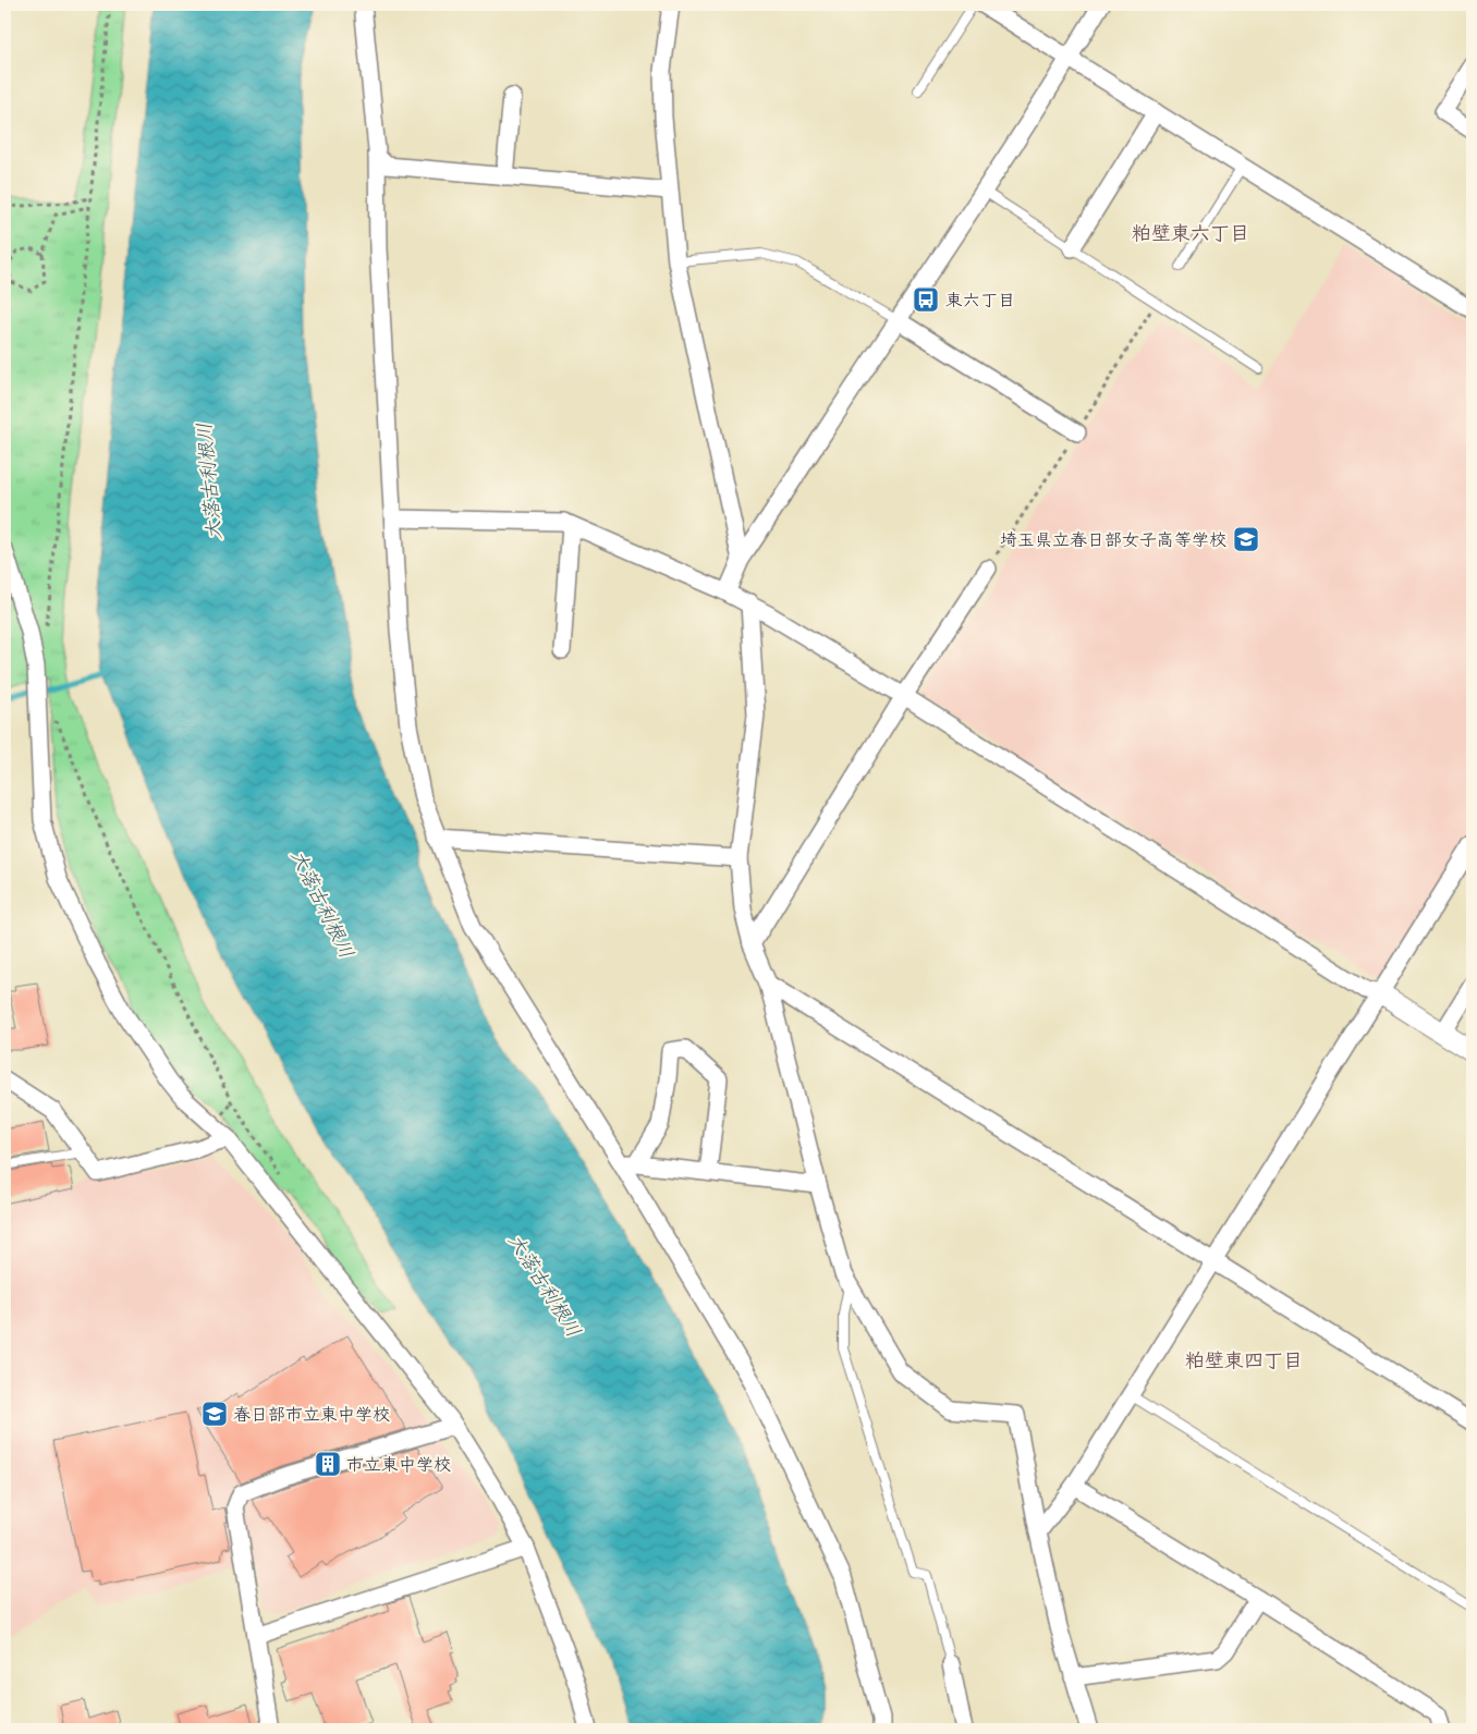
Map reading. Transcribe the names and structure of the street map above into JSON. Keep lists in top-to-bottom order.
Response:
{
  "districts": ["粕壁東六丁目", "粕壁東四丁目"],
  "water": ["大落古利根川"],
  "places": {
    "bus stop": ["東六丁目"],
    "school or university": ["埼玉県立春日部女子高等学校", "春日部市立東中学校"],
    "building": ["市立東中学校"]
  }
}
